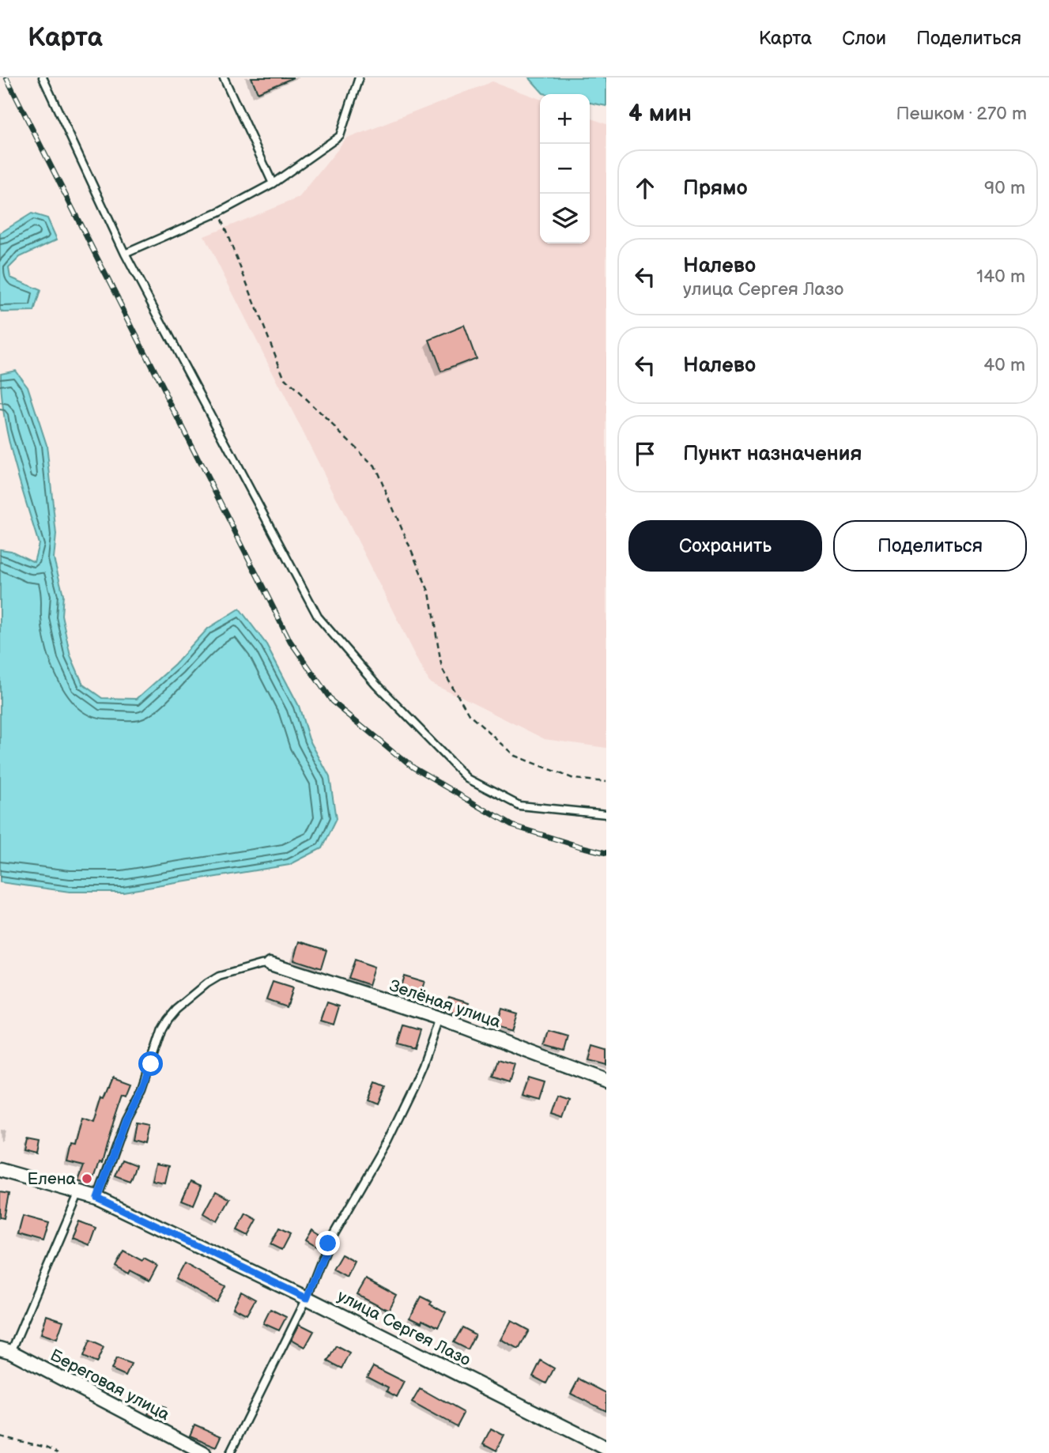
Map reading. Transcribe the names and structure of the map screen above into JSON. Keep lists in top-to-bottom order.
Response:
{
  "streets": {
    "street": ["Зелёная улица", "улица Сергея Лазо", "Береговая улица"]
  },
  "places": ["Елена"],
  "page": {
    "header": "Карта",
    "nav": ["Карта", "Слои", "Поделиться"],
    "heading": ["4 мин", "Пешком · 270 m"],
    "map_buttons": ["+", "−"],
    "list": [
      ["Прямо", "90 m"],
      ["Налево", "улица Сергея Лазо", "140 m"],
      ["Налево", "40 m"],
      "Пункт назначения"
    ],
    "buttons": ["Сохранить", "Поделиться"]
  }
}
